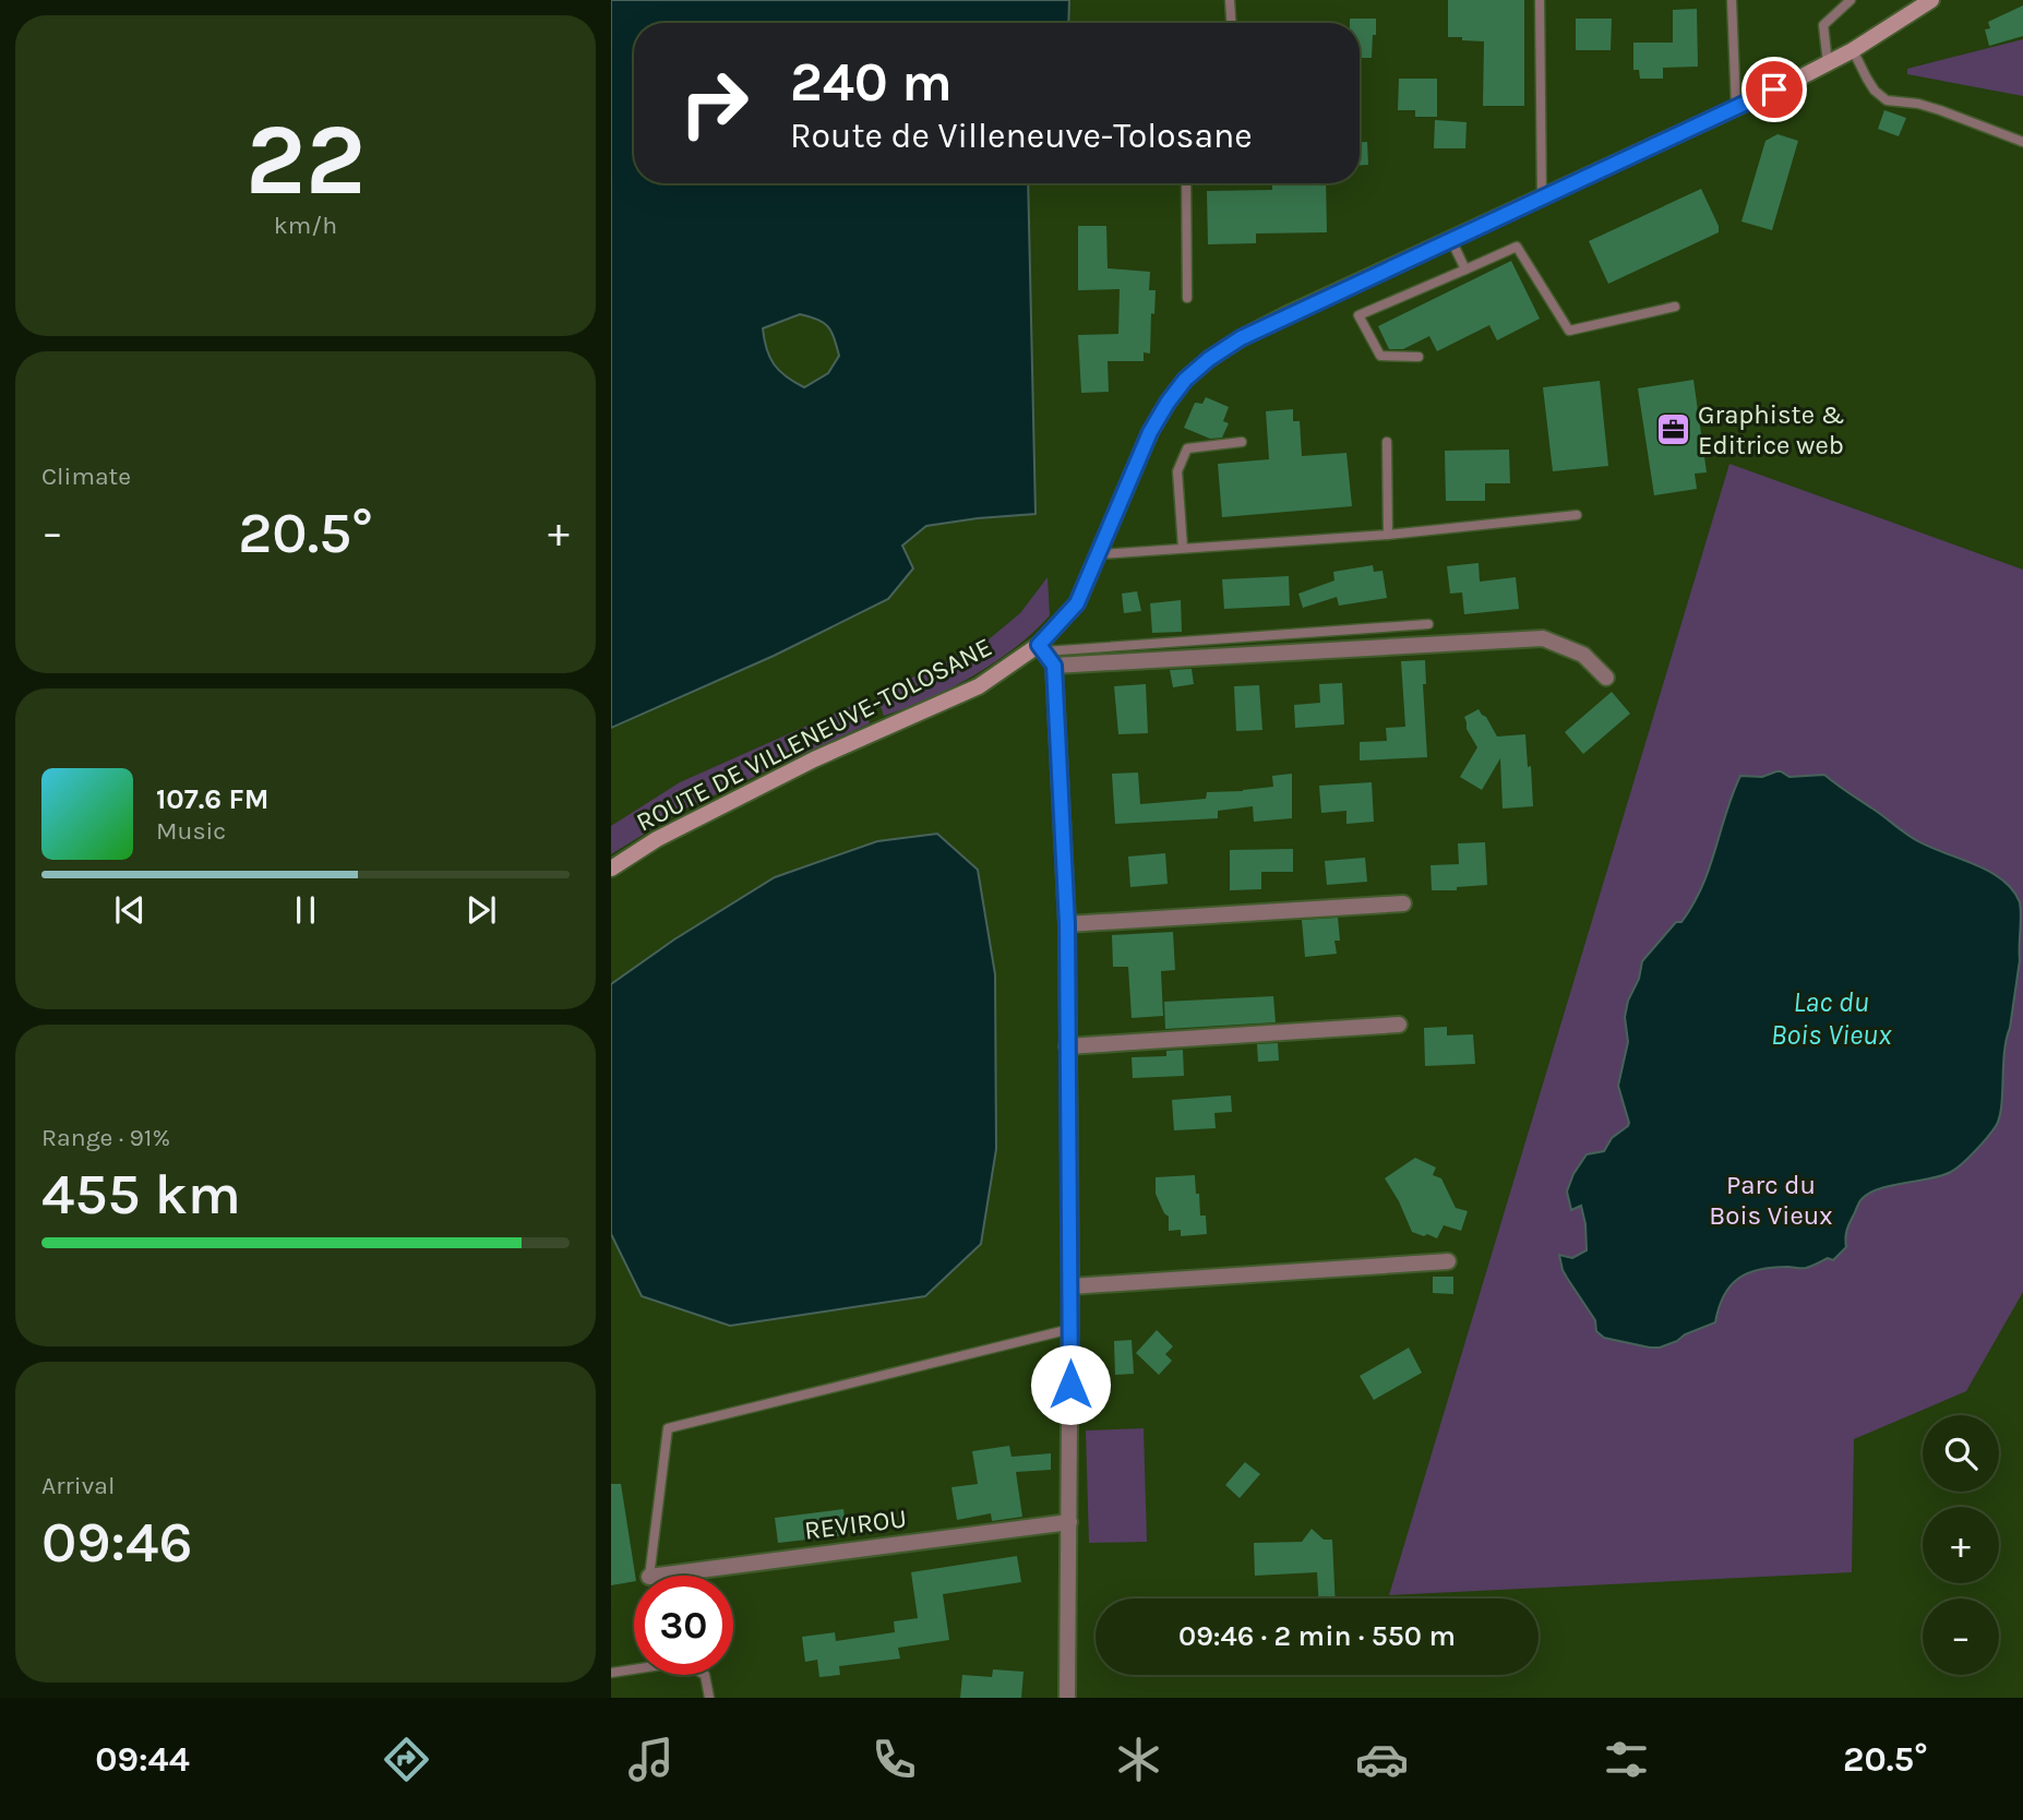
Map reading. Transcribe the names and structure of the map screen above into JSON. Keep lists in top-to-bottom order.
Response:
{
  "streets": {
    "street": ["ROUTE DE VILLENEUVE-TOLOSANE", "REVIROU"]
  },
  "water": ["Lac du Bois Vieux"],
  "parks": ["Parc du Bois Vieux"],
  "places": {
    "office": ["Graphiste & Editrice web"]
  },
  "page": {
    "tile": [
      ["22", "km/h"],
      "Climate",
      ["Range · 91%", "455 km"],
      ["Arrival", "09:46"]
    ],
    "turn": ["240 m", "Route de Villeneuve-Tolosane"],
    "heat": ["−", "20.5°", "+"],
    "song": ["107.6 FM", "Music"],
    "map_buttons": ["+", "−"],
    "limit": "30",
    "trip": "09:46 · 2 min · 550 m",
    "tabs": ["09:44", "20.5°"]
  }
}
